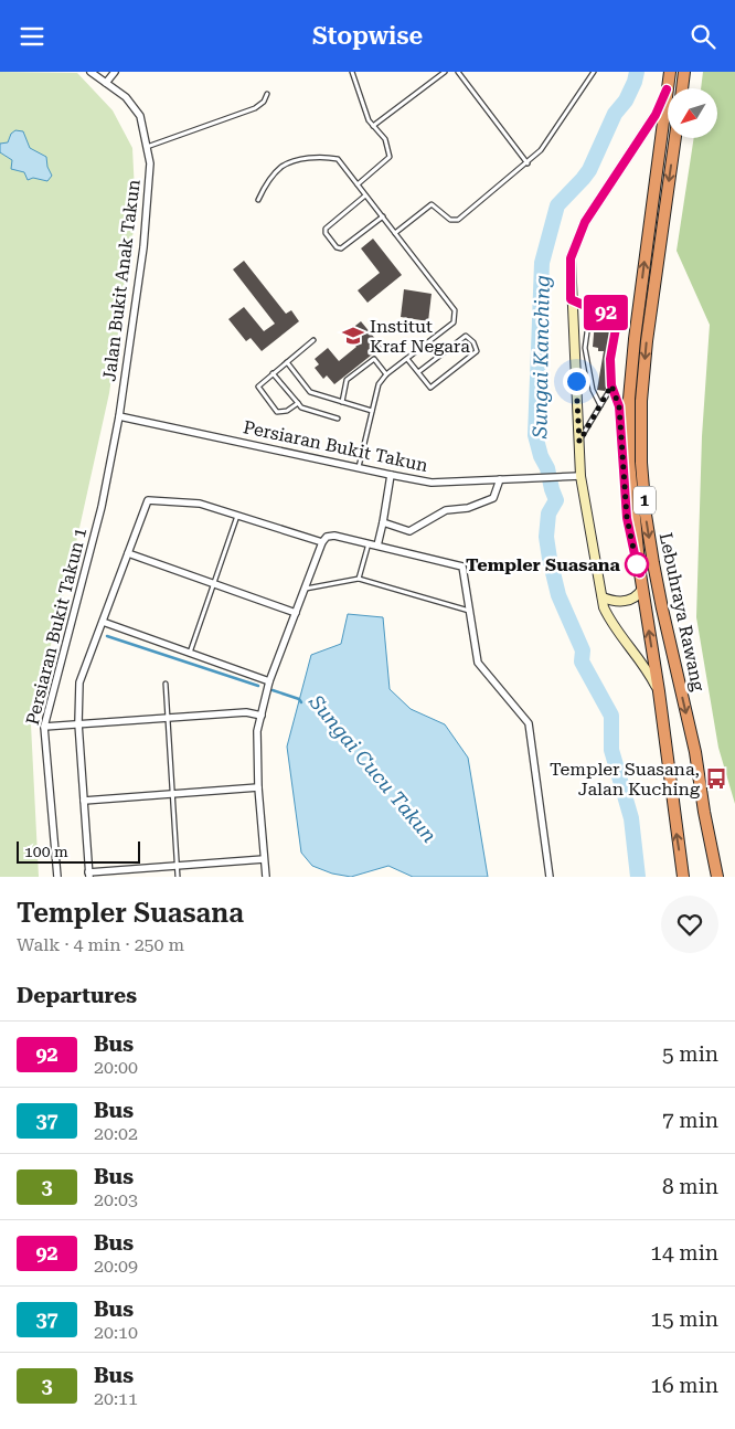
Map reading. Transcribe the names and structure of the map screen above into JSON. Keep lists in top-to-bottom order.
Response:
{
  "streets": {
    "highway": ["1", "Lebuhraya Rawang"],
    "street": ["Jalan Bukit Anak Takun", "Persiaran Bukit Takun", "Persiaran Bukit Takun 1"]
  },
  "crossings": [
    ["Jalan Bukit Anak Takun", "Persiaran Bukit Takun"],
    ["Jalan Bukit Anak Takun", "Persiaran Bukit Takun 1"],
    ["Persiaran Bukit Takun", "Persiaran Bukit Takun 1"]
  ],
  "water": ["Sungai Kanching", "Sungai Cucu Takun"],
  "places": {
    "school or university": ["Institut Kraf Negara"],
    "other": ["Templer Suasana"],
    "bus stop": ["Templer Suasana, Jalan Kuching"]
  },
  "lines": ["bus line 92"],
  "scale_bar": "100 m",
  "north": "bottom left",
  "page": {
    "header": "Stopwise",
    "on_map": "92",
    "scale": "100 m",
    "heading": [
      ["Templer Suasana", "Walk · 4 min · 250 m"],
      "Departures"
    ],
    "list": [
      {
        "mark": "92",
        "name": "Bus",
        "note": "20:00",
        "value": "5 min"
      },
      {
        "mark": "37",
        "name": "Bus",
        "note": "20:02",
        "value": "7 min"
      },
      {
        "mark": "3",
        "name": "Bus",
        "note": "20:03",
        "value": "8 min"
      },
      {
        "mark": "92",
        "name": "Bus",
        "note": "20:09",
        "value": "14 min"
      },
      {
        "mark": "37",
        "name": "Bus",
        "note": "20:10",
        "value": "15 min"
      },
      {
        "mark": "3",
        "name": "Bus",
        "note": "20:11",
        "value": "16 min"
      }
    ]
  }
}
